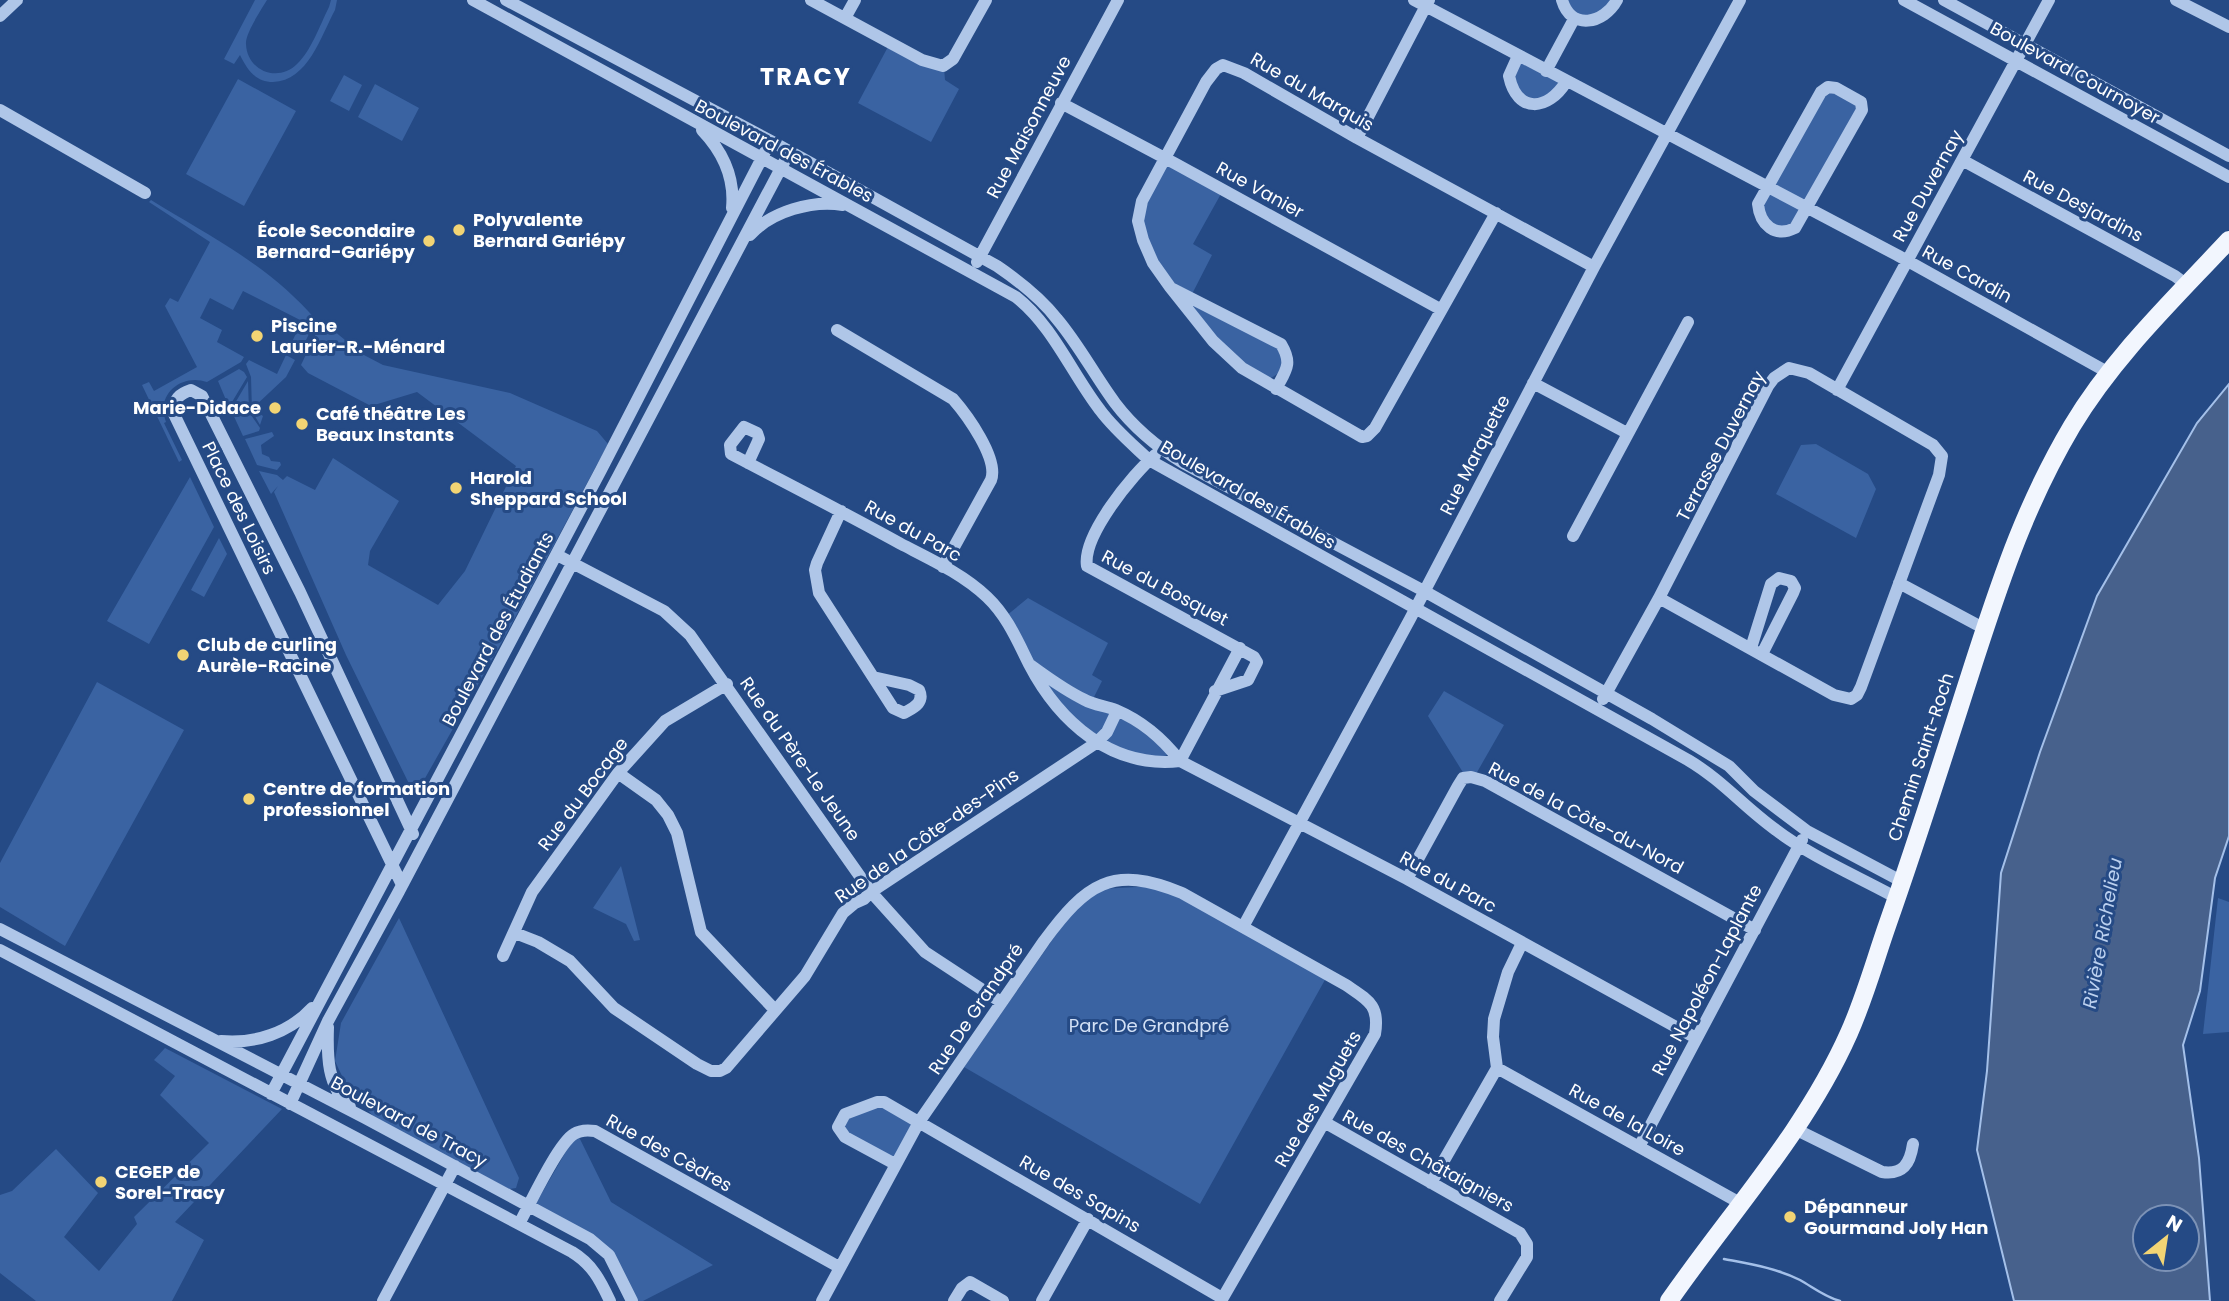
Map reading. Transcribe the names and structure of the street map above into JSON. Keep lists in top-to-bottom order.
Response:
{
  "streets": {
    "main road": ["Chemin Saint-Roch"],
    "street": [
      "Boulevard Cournoyer",
      "Rue du Marquis",
      "Rue Maisonneuve",
      "Boulevard des Érables",
      "Rue Duvernay",
      "Rue Vanier",
      "Rue Desjardins",
      "Rue Cardin",
      "Terrasse Duvernay",
      "Rue Marquette",
      "Place des Loisirs",
      "Rue du Parc",
      "Rue du Bosquet",
      "Boulevard des Étudiants",
      "Rue du Père-Le Jeune",
      "Rue du Bocage",
      "Rue de la Côte-du-Nord",
      "Rue de la Côte-des-Pins",
      "Rue Napoléon-Laplante",
      "Rue De Grandpré",
      "Rue des Muguets",
      "Rue de la Loire",
      "Boulevard de Tracy",
      "Rue des Cèdres",
      "Rue des Châtaigniers",
      "Rue des Sapins"
    ]
  },
  "crossings": [
    ["Boulevard Cournoyer", "Rue Duvernay"],
    ["Rue du Marquis", "Rue Vanier"],
    ["Rue du Marquis", "Rue Marquette"],
    ["Rue Maisonneuve", "Boulevard des Érables"],
    ["Rue Maisonneuve", "Rue Vanier"],
    ["Boulevard des Érables", "Terrasse Duvernay"],
    ["Boulevard des Érables", "Rue Marquette"],
    ["Boulevard des Érables", "Rue du Bosquet"],
    ["Boulevard des Érables", "Boulevard des Étudiants"],
    ["Boulevard des Érables", "Chemin Saint-Roch"],
    ["Boulevard des Érables", "Rue Napoléon-Laplante"],
    ["Rue Duvernay", "Rue Desjardins"],
    ["Rue Duvernay", "Rue Cardin"],
    ["Rue Duvernay", "Terrasse Duvernay"],
    ["Rue Desjardins", "Chemin Saint-Roch"],
    ["Rue Cardin", "Rue Marquette"],
    ["Rue Cardin", "Chemin Saint-Roch"],
    ["Rue Marquette", "Rue du Parc"],
    ["Rue Marquette", "Rue De Grandpré"],
    ["Rue Marquette", "Rue des Muguets"],
    ["Place des Loisirs", "Boulevard des Étudiants"],
    ["Rue du Parc", "Rue du Bosquet"],
    ["Rue du Parc", "Rue de la Côte-du-Nord"],
    ["Rue du Parc", "Rue de la Côte-des-Pins"],
    ["Rue du Parc", "Rue Napoléon-Laplante"],
    ["Boulevard des Étudiants", "Rue du Père-Le Jeune"],
    ["Boulevard des Étudiants", "Boulevard de Tracy"],
    ["Chemin Saint-Roch", "Rue de la Loire"],
    ["Rue du Père-Le Jeune", "Rue du Bocage"],
    ["Rue du Père-Le Jeune", "Rue de la Côte-des-Pins"],
    ["Rue du Père-Le Jeune", "Rue De Grandpré"],
    ["Rue du Bocage", "Rue de la Côte-des-Pins"],
    ["Rue de la Côte-du-Nord", "Rue Napoléon-Laplante"],
    ["Rue Napoléon-Laplante", "Rue de la Loire"],
    ["Rue De Grandpré", "Rue des Muguets"],
    ["Rue De Grandpré", "Rue des Cèdres"],
    ["Rue De Grandpré", "Rue des Sapins"],
    ["Rue des Muguets", "Rue des Châtaigniers"],
    ["Rue des Muguets", "Rue des Sapins"],
    ["Boulevard de Tracy", "Rue des Cèdres"]
  ],
  "districts": ["TRACY"],
  "water": ["Rivière Richelieu"],
  "parks": ["Parc De Grandpré"],
  "places": [
    "Polyvalente Bernard Gariépy",
    "École Secondaire Bernard-Gariépy",
    "Piscine Laurier-R.-Ménard",
    "Marie-Didace",
    "Café théâtre Les Beaux Instants",
    "Harold Sheppard School",
    "Club de curling Aurèle-Racine",
    "Centre de formation professionnel",
    "CEGEP de Sorel-Tracy",
    "Dépanneur Gourmand Joly Han"
  ],
  "north": "top right"
}
